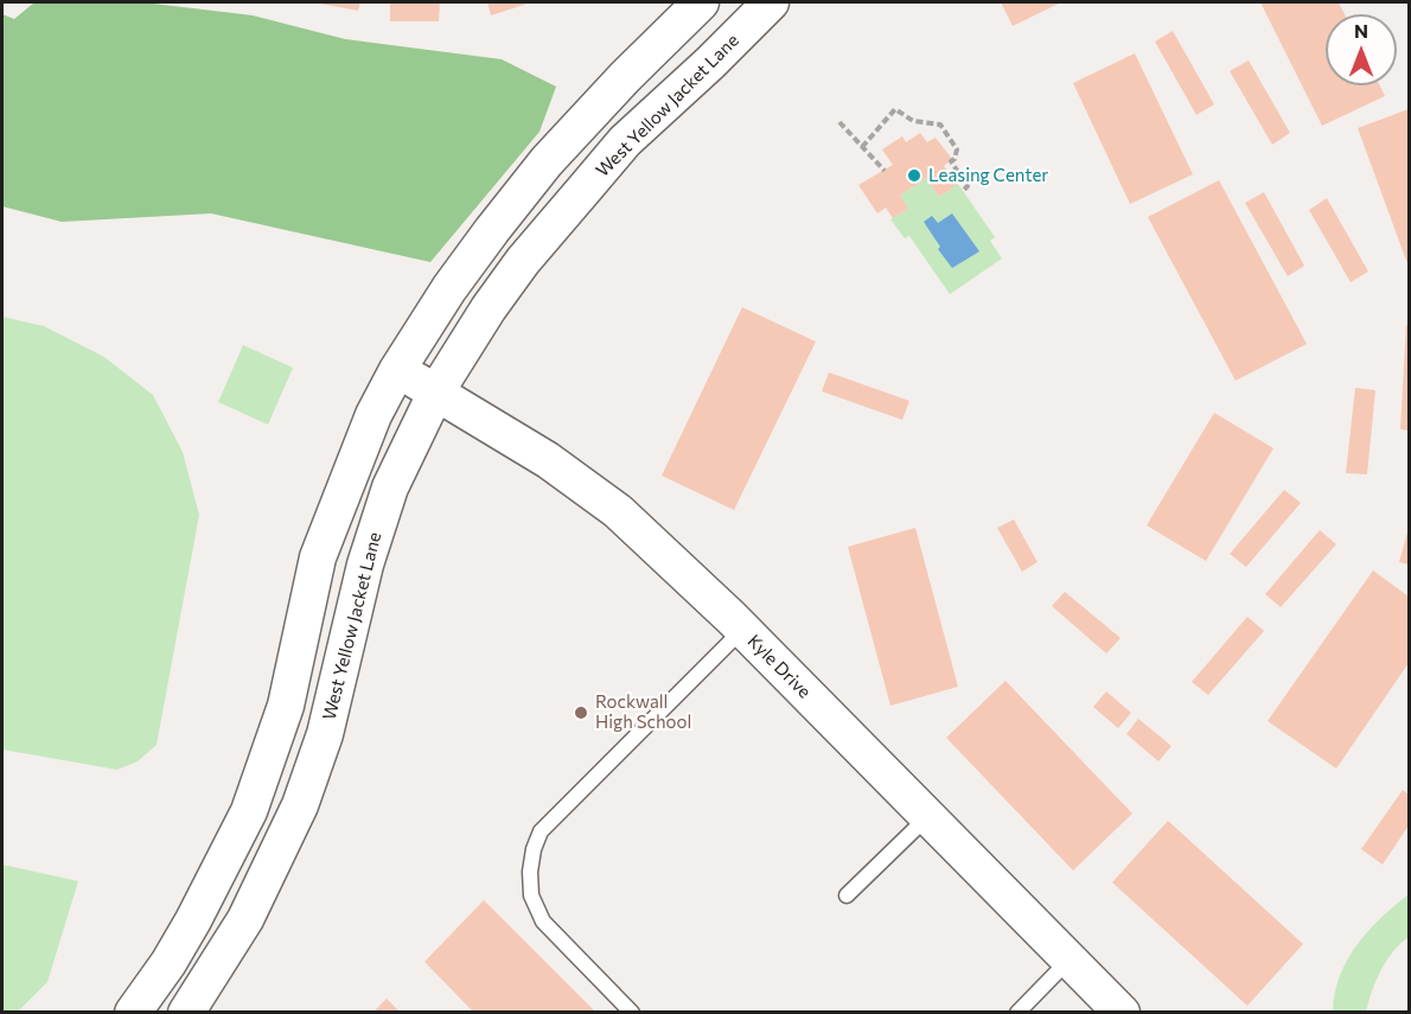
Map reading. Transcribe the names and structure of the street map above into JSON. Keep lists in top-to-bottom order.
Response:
{
  "streets": {
    "street": ["West Yellow Jacket Lane", "Kyle Drive"]
  },
  "crossings": [
    ["West Yellow Jacket Lane", "Kyle Drive"]
  ],
  "places": ["Leasing Center", "Rockwall High School"],
  "north": "top"
}
